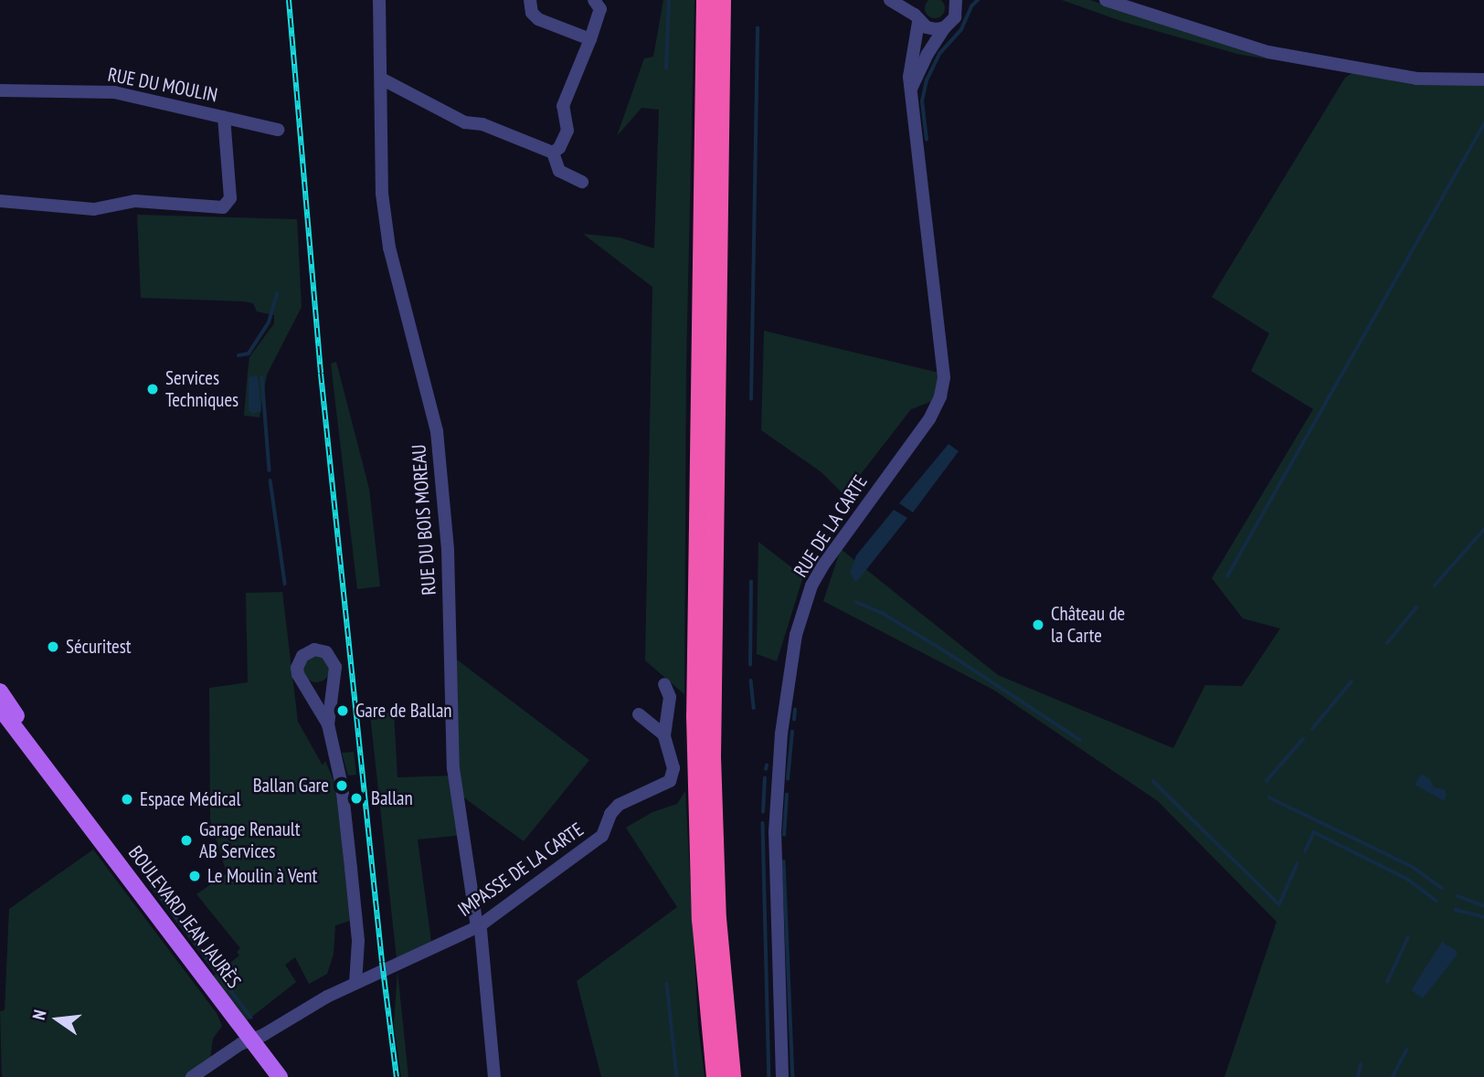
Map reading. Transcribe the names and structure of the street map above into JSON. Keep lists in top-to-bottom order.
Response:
{
  "streets": {
    "main road": ["BOULEVARD JEAN JAURÈS"],
    "street": [
      "RUE DU MOULIN",
      "RUE DU BOIS MOREAU",
      "RUE DE LA CARTE",
      "IMPASSE DE LA CARTE"
    ]
  },
  "crossings": [
    ["RUE DU BOIS MOREAU", "IMPASSE DE LA CARTE"],
    ["IMPASSE DE LA CARTE", "BOULEVARD JEAN JAURÈS"]
  ],
  "places": [
    "Services Techniques",
    "Château de la Carte",
    "Sécuritest",
    "Gare de Ballan",
    "Ballan Gare",
    "Ballan",
    "Espace Médical",
    "Garage Renault AB Services",
    "Le Moulin à Vent"
  ],
  "north": "left"
}
